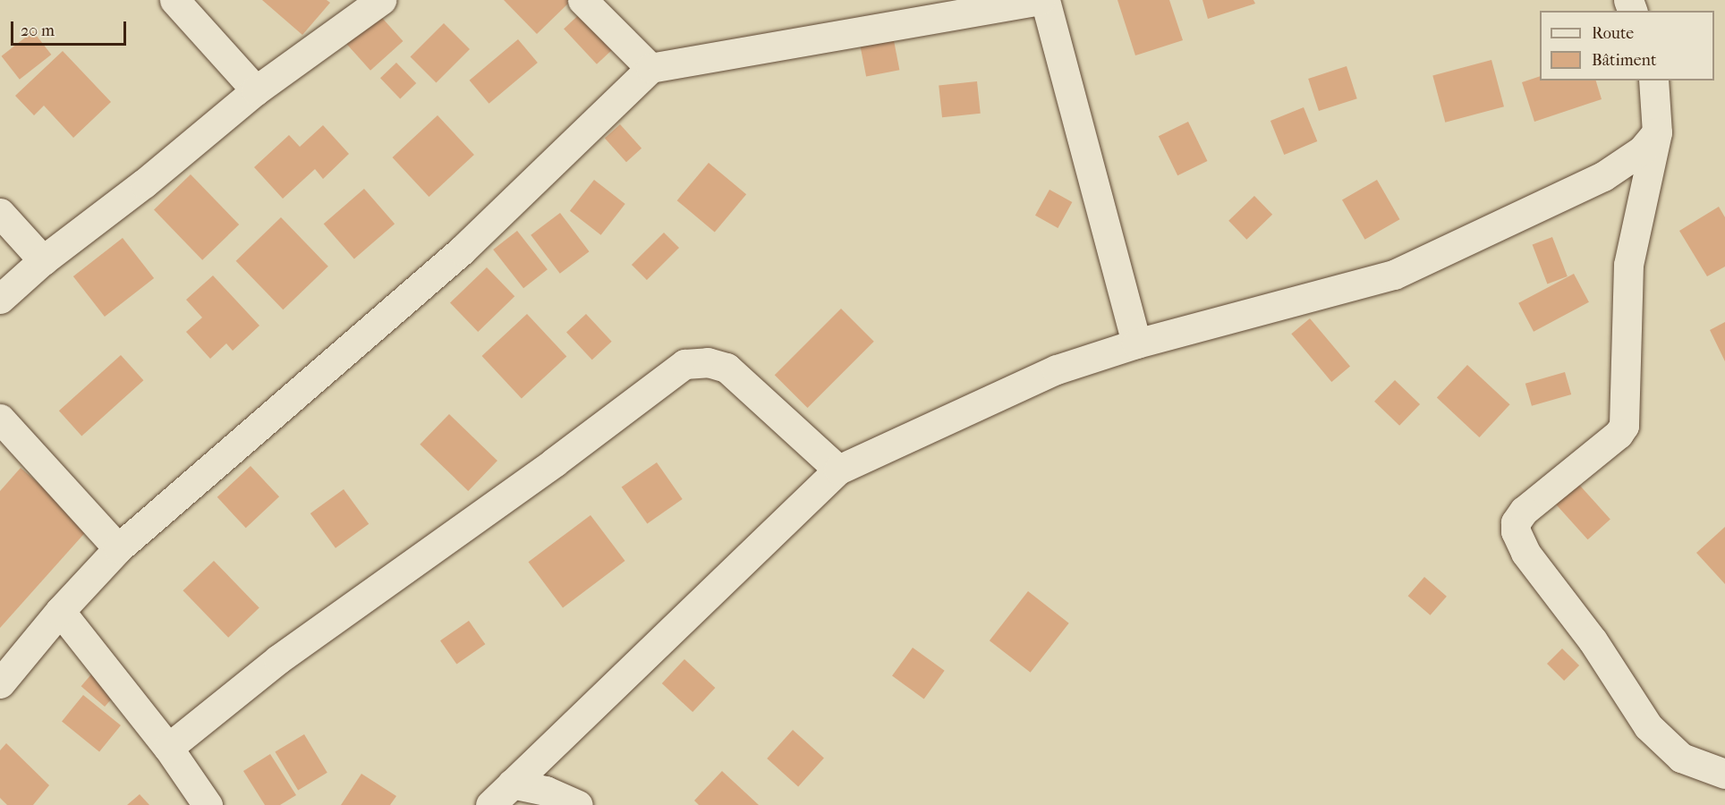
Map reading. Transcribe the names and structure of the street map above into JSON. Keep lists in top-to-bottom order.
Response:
{
  "legend": ["Route", "Bâtiment"],
  "scale_bar": "20 m"
}
